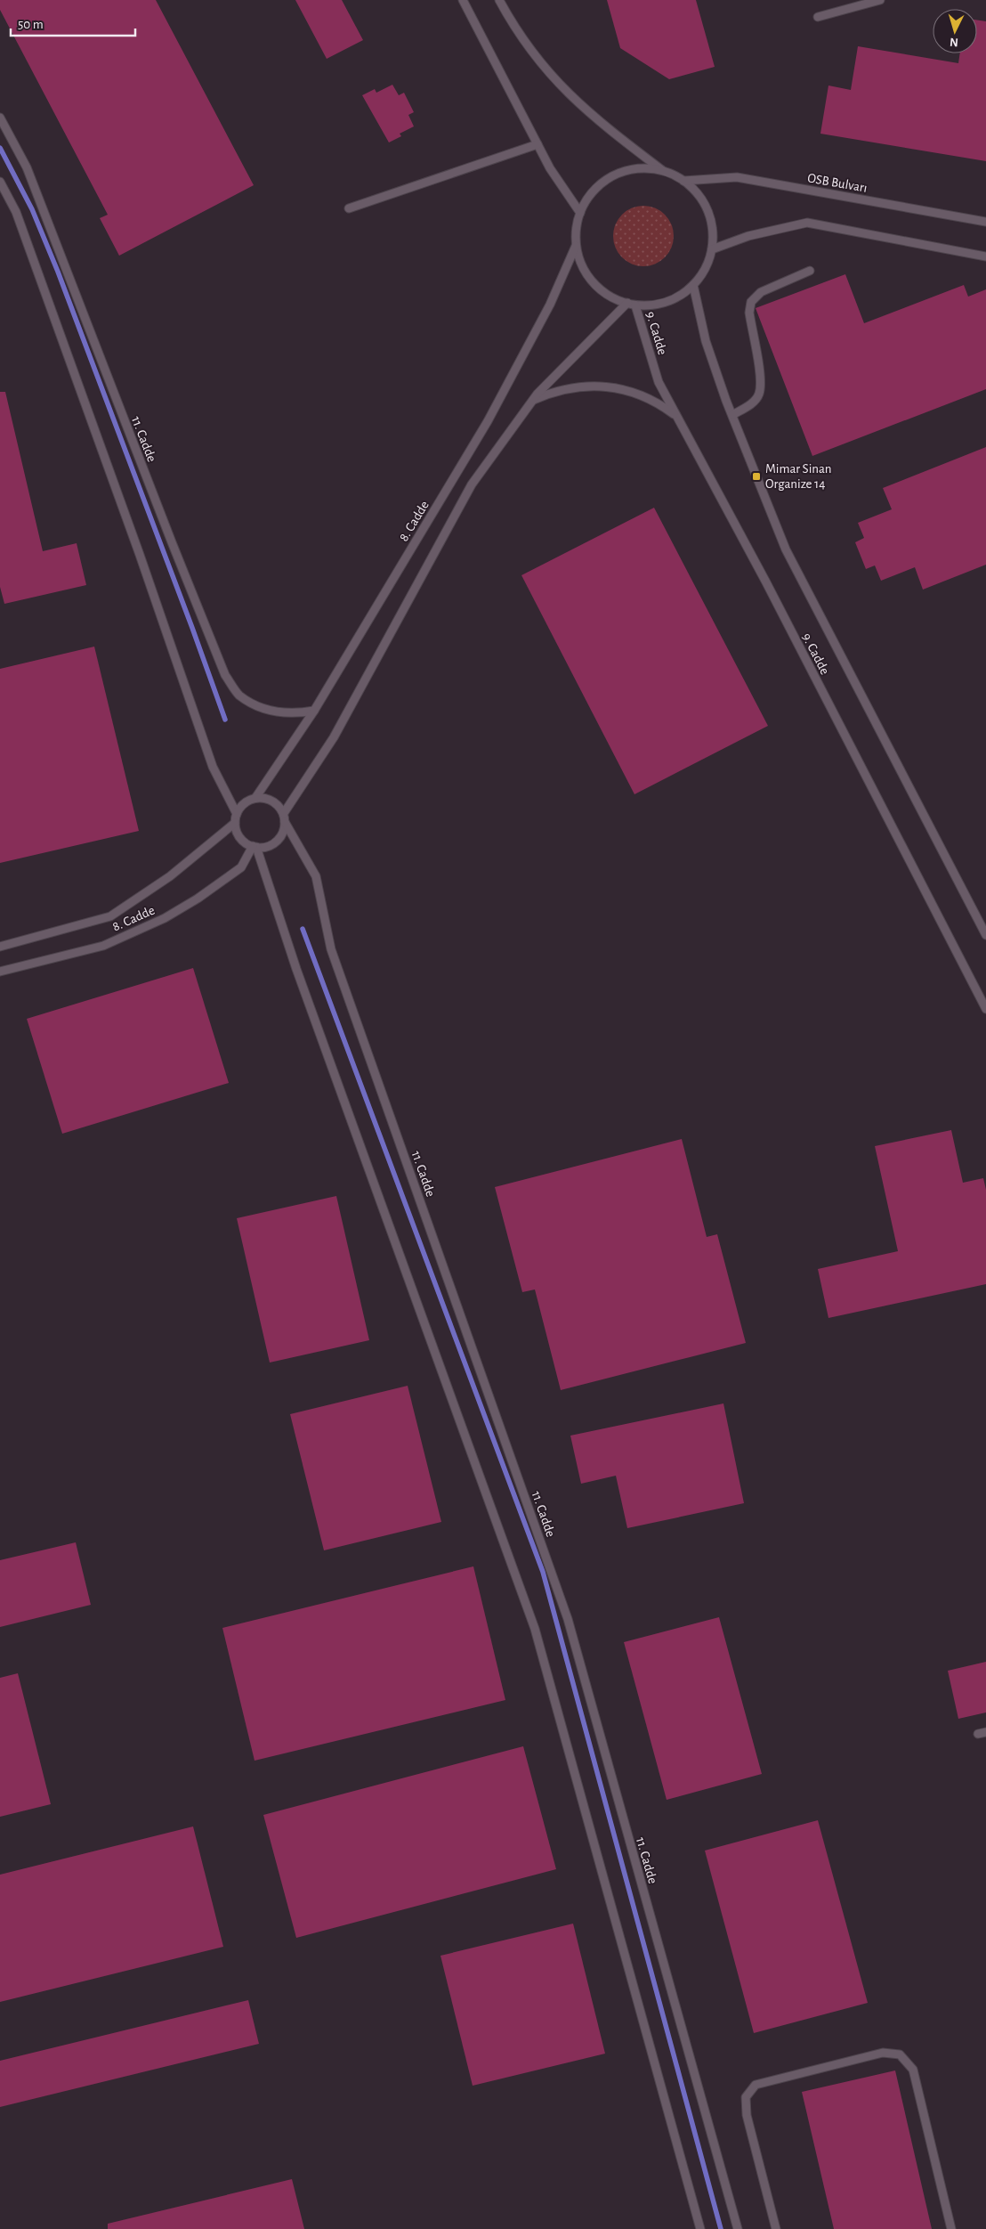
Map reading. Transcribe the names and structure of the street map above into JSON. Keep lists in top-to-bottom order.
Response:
{
  "streets": {
    "lane": [
      "OSB Bulvarı",
      "9. Cadde",
      "11. Cadde",
      "8. Cadde"
    ]
  },
  "crossings": [
    ["OSB Bulvarı", "9. Cadde"],
    ["OSB Bulvarı", "8. Cadde"],
    ["9. Cadde", "8. Cadde"],
    ["11. Cadde", "8. Cadde"]
  ],
  "places": {
    "transit": ["Mimar Sinan Organize 14"]
  },
  "scale_bar": "50 m",
  "north": "bottom"
}
